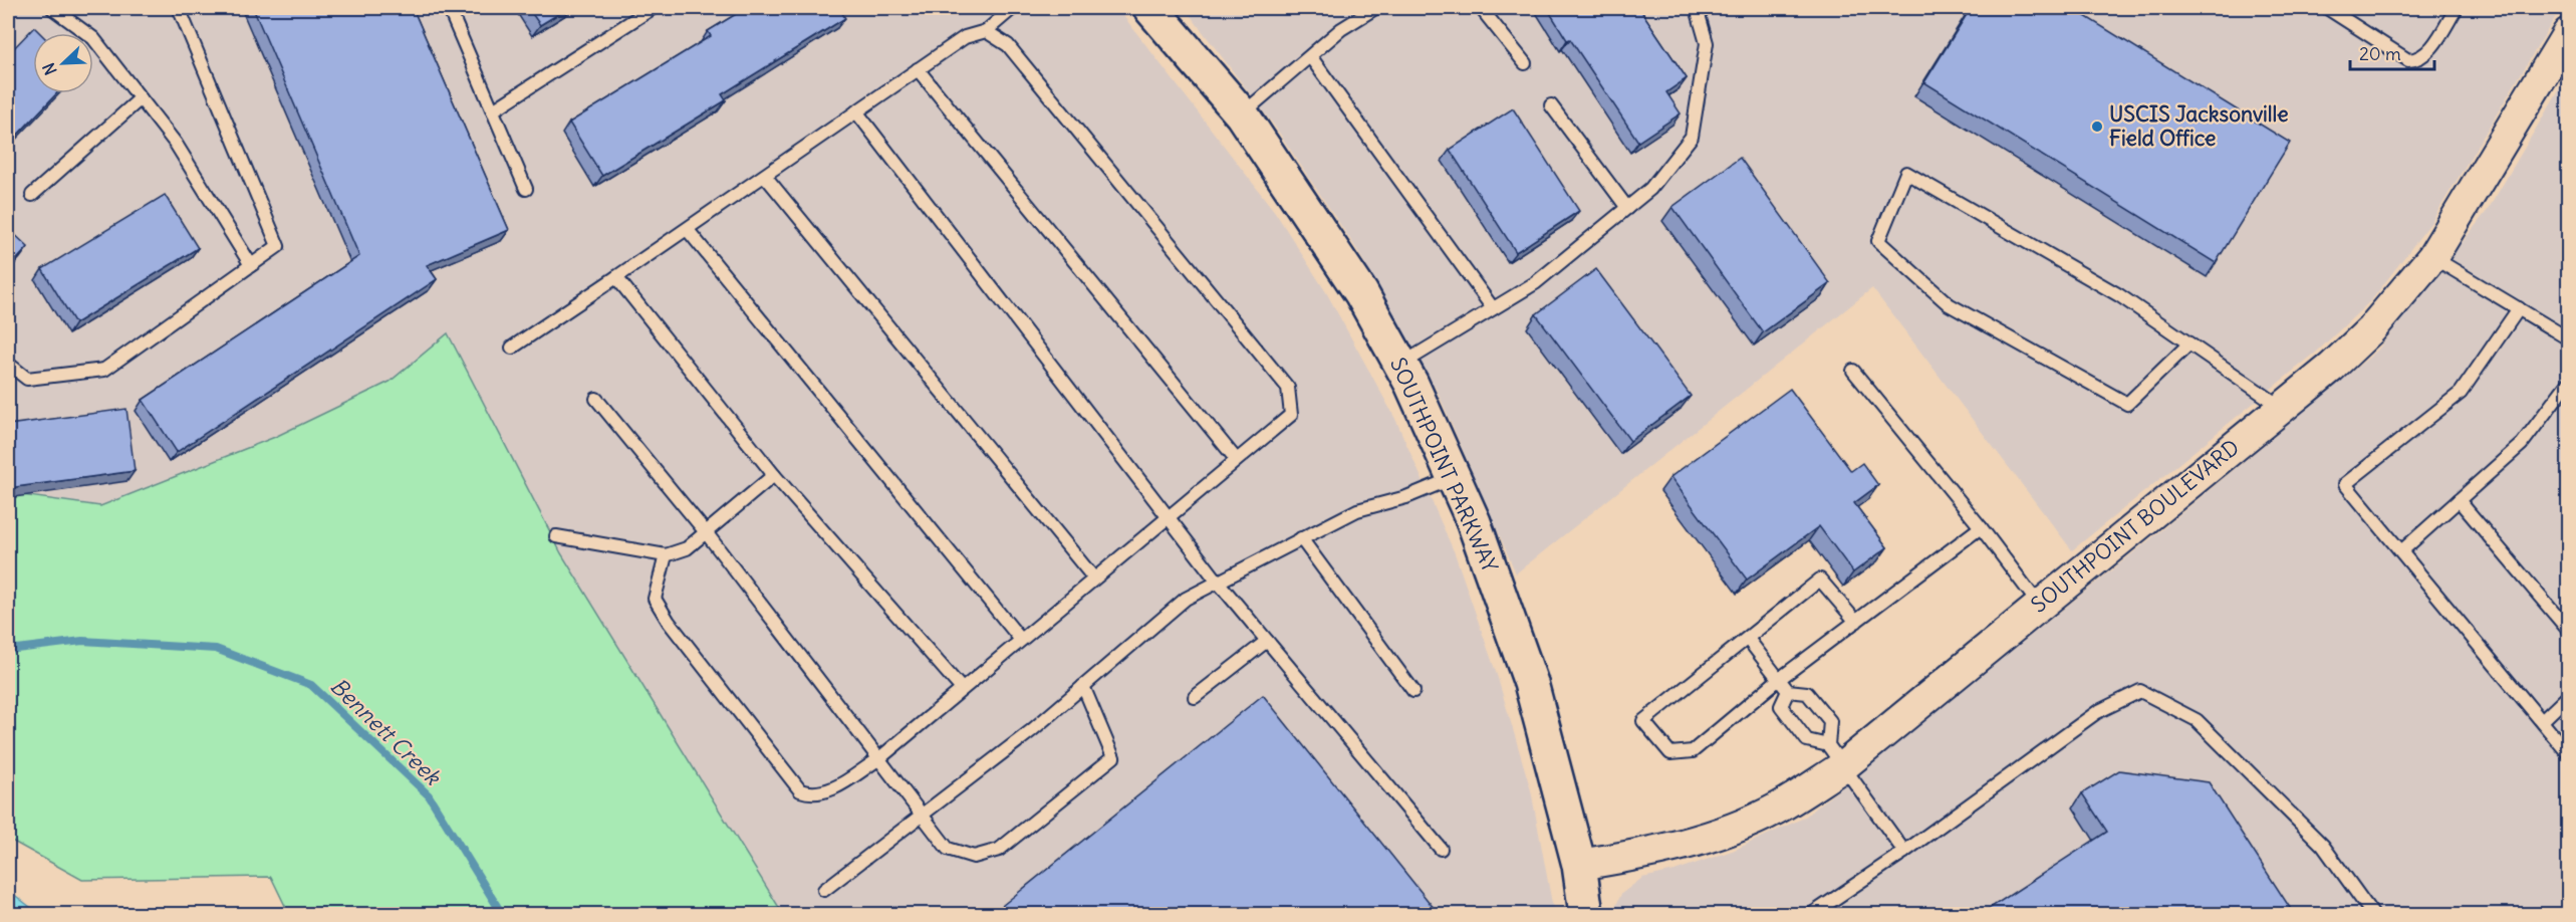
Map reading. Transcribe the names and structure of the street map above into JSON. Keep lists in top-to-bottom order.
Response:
{
  "streets": {
    "main road": ["SOUTHPOINT PARKWAY"],
    "street": ["SOUTHPOINT BOULEVARD"]
  },
  "crossings": [
    ["SOUTHPOINT PARKWAY", "SOUTHPOINT BOULEVARD"]
  ],
  "water": ["Bennett Creek"],
  "places": ["USCIS Jacksonville Field Office"],
  "scale_bar": "20 m",
  "north": "bottom left"
}
